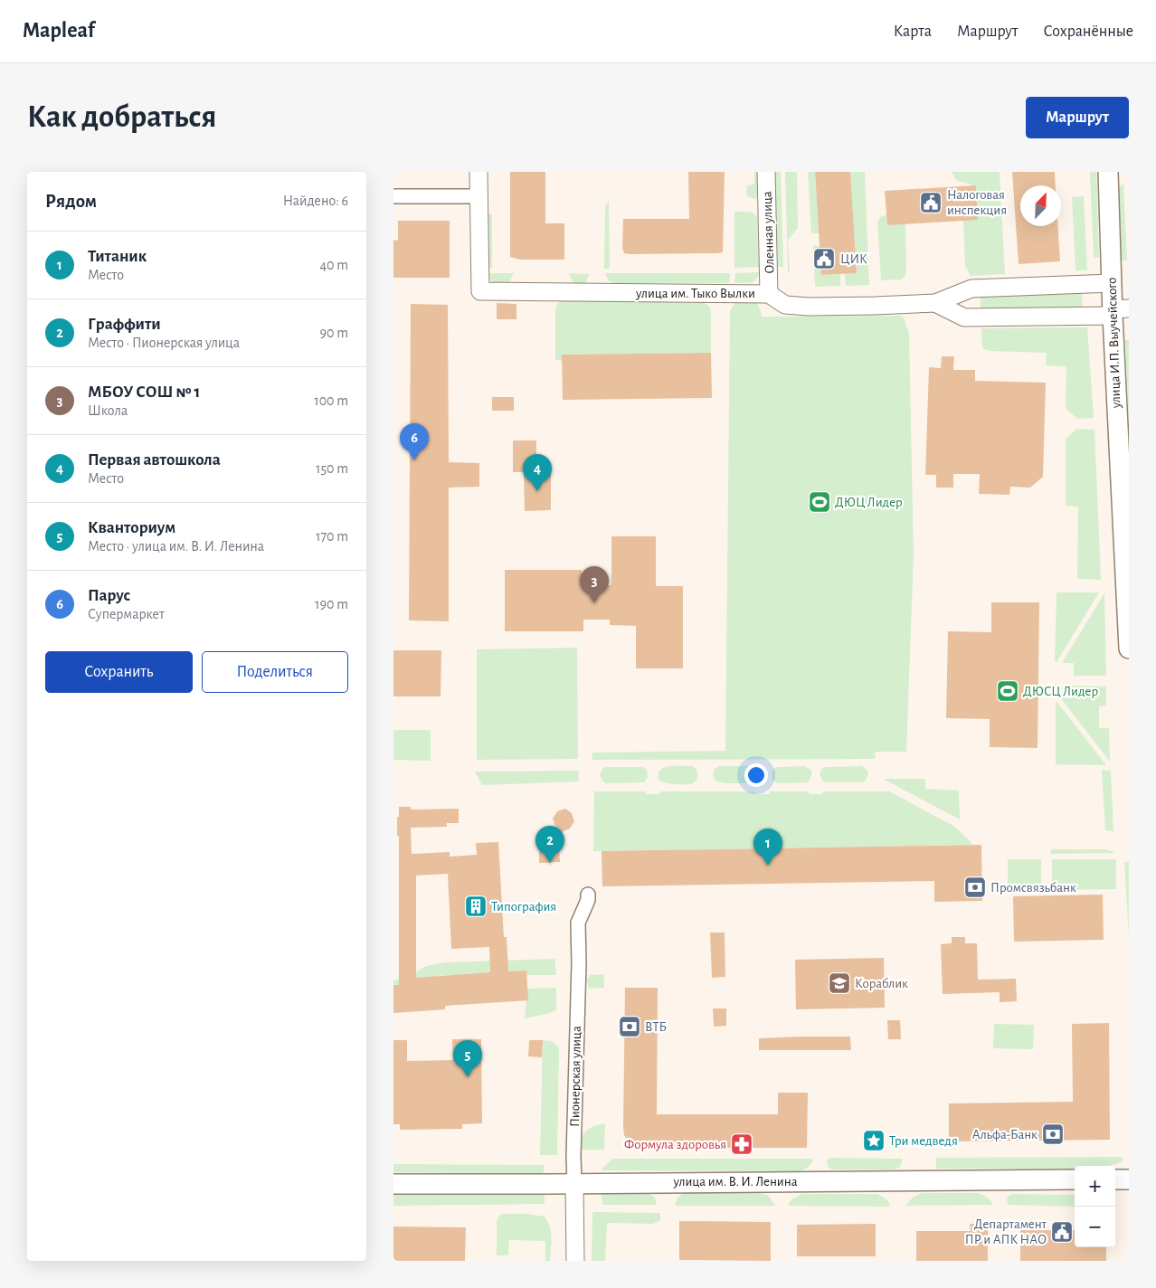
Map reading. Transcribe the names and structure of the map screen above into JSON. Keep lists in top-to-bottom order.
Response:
{
  "streets": {
    "main road": ["улица И.П. Выучейского", "улица им. В. И. Ленина"],
    "street": ["Оленная улица", "улица им. Тыко Вылки", "Пионерская улица"]
  },
  "crossings": [
    ["Оленная улица", "улица им. Тыко Вылки"],
    ["улица им. Тыко Вылки", "улица И.П. Выучейского"],
    ["Пионерская улица", "улица им. В. И. Ленина"]
  ],
  "places": {
    "public building": ["Налоговая инспекция", "ЦИК", "Департамент ПР и АПК НАО"],
    "sports": ["ДЮЦ Лидер", "ДЮСЦ Лидер"],
    "bank": ["Промсвязьбанк", "ВТБ", "Альфа-Банк"],
    "building": ["Типография"],
    "school or university": ["Кораблик"],
    "place": ["Три медведя"],
    "pharmacy": ["Формула здоровья"]
  },
  "north": "top right",
  "page": {
    "header": "Mapleaf",
    "nav": ["Карта", "Маршрут", "Сохранённые"],
    "buttons": [
      "Маршрут",
      ["Сохранить", "Поделиться"]
    ],
    "title": "Как добраться",
    "heading": ["Рядом", "Найдено: 6"],
    "list": [
      {
        "mark": "1",
        "name": "Титаник",
        "note": "Место",
        "value": "40 m"
      },
      {
        "mark": "2",
        "name": "Граффити",
        "note": "Место · Пионерская улица",
        "value": "90 m"
      },
      {
        "mark": "3",
        "name": "МБОУ СОШ № 1",
        "note": "Школа",
        "value": "100 m"
      },
      {
        "mark": "4",
        "name": "Первая автошкола",
        "note": "Место",
        "value": "150 m"
      },
      {
        "mark": "5",
        "name": "Кванториум",
        "note": "Место · улица им. В. И. Ленина",
        "value": "170 m"
      },
      {
        "mark": "6",
        "name": "Парус",
        "note": "Супермаркет",
        "value": "190 m"
      }
    ],
    "pins": [
      "6",
      "4",
      "3",
      "2",
      "1",
      "5"
    ],
    "map_buttons": ["+", "−"]
  }
}
